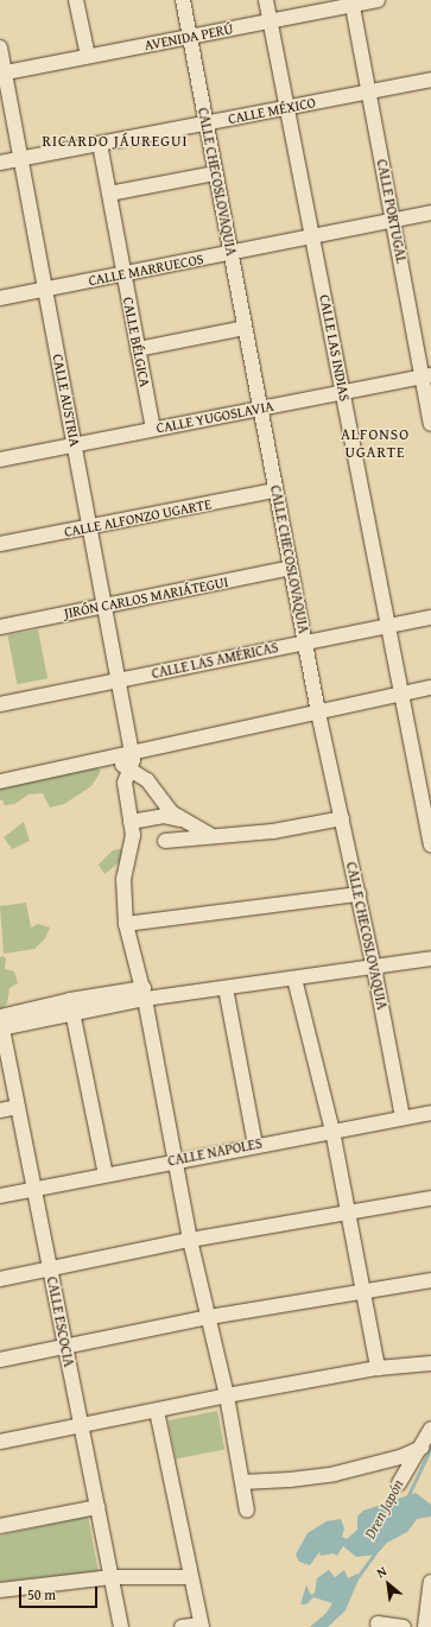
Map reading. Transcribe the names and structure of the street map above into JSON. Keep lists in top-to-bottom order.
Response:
{
  "streets": {
    "street": [
      "AVENIDA PERÚ",
      "CALLE MÉXICO",
      "CALLE CHECOSLOVAQUIA",
      "CALLE PORTUGAL",
      "CALLE MARRUECOS",
      "CALLE BÉLGICA",
      "CALLE LAS INDIAS",
      "CALLE AUSTRIA",
      "CALLE YUGOSLAVIA",
      "CALLE ALFONZO UGARTE",
      "JIRÓN CARLOS MARIÁTEGUI",
      "CALLE LAS AMÉRICAS",
      "CALLE NAPOLES",
      "CALLE ESCOCIA"
    ]
  },
  "crossings": [
    ["AVENIDA PERÚ", "CALLE CHECOSLOVAQUIA"],
    ["AVENIDA PERÚ", "CALLE PORTUGAL"],
    ["AVENIDA PERÚ", "CALLE LAS INDIAS"],
    ["AVENIDA PERÚ", "CALLE AUSTRIA"],
    ["CALLE MÉXICO", "CALLE CHECOSLOVAQUIA"],
    ["CALLE MÉXICO", "CALLE PORTUGAL"],
    ["CALLE MÉXICO", "CALLE BÉLGICA"],
    ["CALLE MÉXICO", "CALLE LAS INDIAS"],
    ["CALLE MÉXICO", "CALLE AUSTRIA"],
    ["CALLE CHECOSLOVAQUIA", "CALLE MARRUECOS"],
    ["CALLE CHECOSLOVAQUIA", "CALLE YUGOSLAVIA"],
    ["CALLE CHECOSLOVAQUIA", "CALLE ALFONZO UGARTE"],
    ["CALLE CHECOSLOVAQUIA", "JIRÓN CARLOS MARIÁTEGUI"],
    ["CALLE CHECOSLOVAQUIA", "CALLE LAS AMÉRICAS"],
    ["CALLE CHECOSLOVAQUIA", "CALLE NAPOLES"],
    ["CALLE PORTUGAL", "CALLE MARRUECOS"],
    ["CALLE PORTUGAL", "CALLE YUGOSLAVIA"],
    ["CALLE MARRUECOS", "CALLE BÉLGICA"],
    ["CALLE MARRUECOS", "CALLE LAS INDIAS"],
    ["CALLE MARRUECOS", "CALLE AUSTRIA"],
    ["CALLE BÉLGICA", "CALLE YUGOSLAVIA"],
    ["CALLE LAS INDIAS", "CALLE YUGOSLAVIA"],
    ["CALLE LAS INDIAS", "CALLE LAS AMÉRICAS"],
    ["CALLE AUSTRIA", "CALLE YUGOSLAVIA"],
    ["CALLE AUSTRIA", "CALLE ALFONZO UGARTE"],
    ["CALLE AUSTRIA", "JIRÓN CARLOS MARIÁTEGUI"],
    ["CALLE AUSTRIA", "CALLE LAS AMÉRICAS"],
    ["CALLE AUSTRIA", "CALLE NAPOLES"],
    ["CALLE NAPOLES", "CALLE ESCOCIA"]
  ],
  "districts": ["RICARDO JÁUREGUI", "ALFONSO UGARTE"],
  "water": ["Dren Japón"],
  "scale_bar": "50 m",
  "north": "top left"
}
